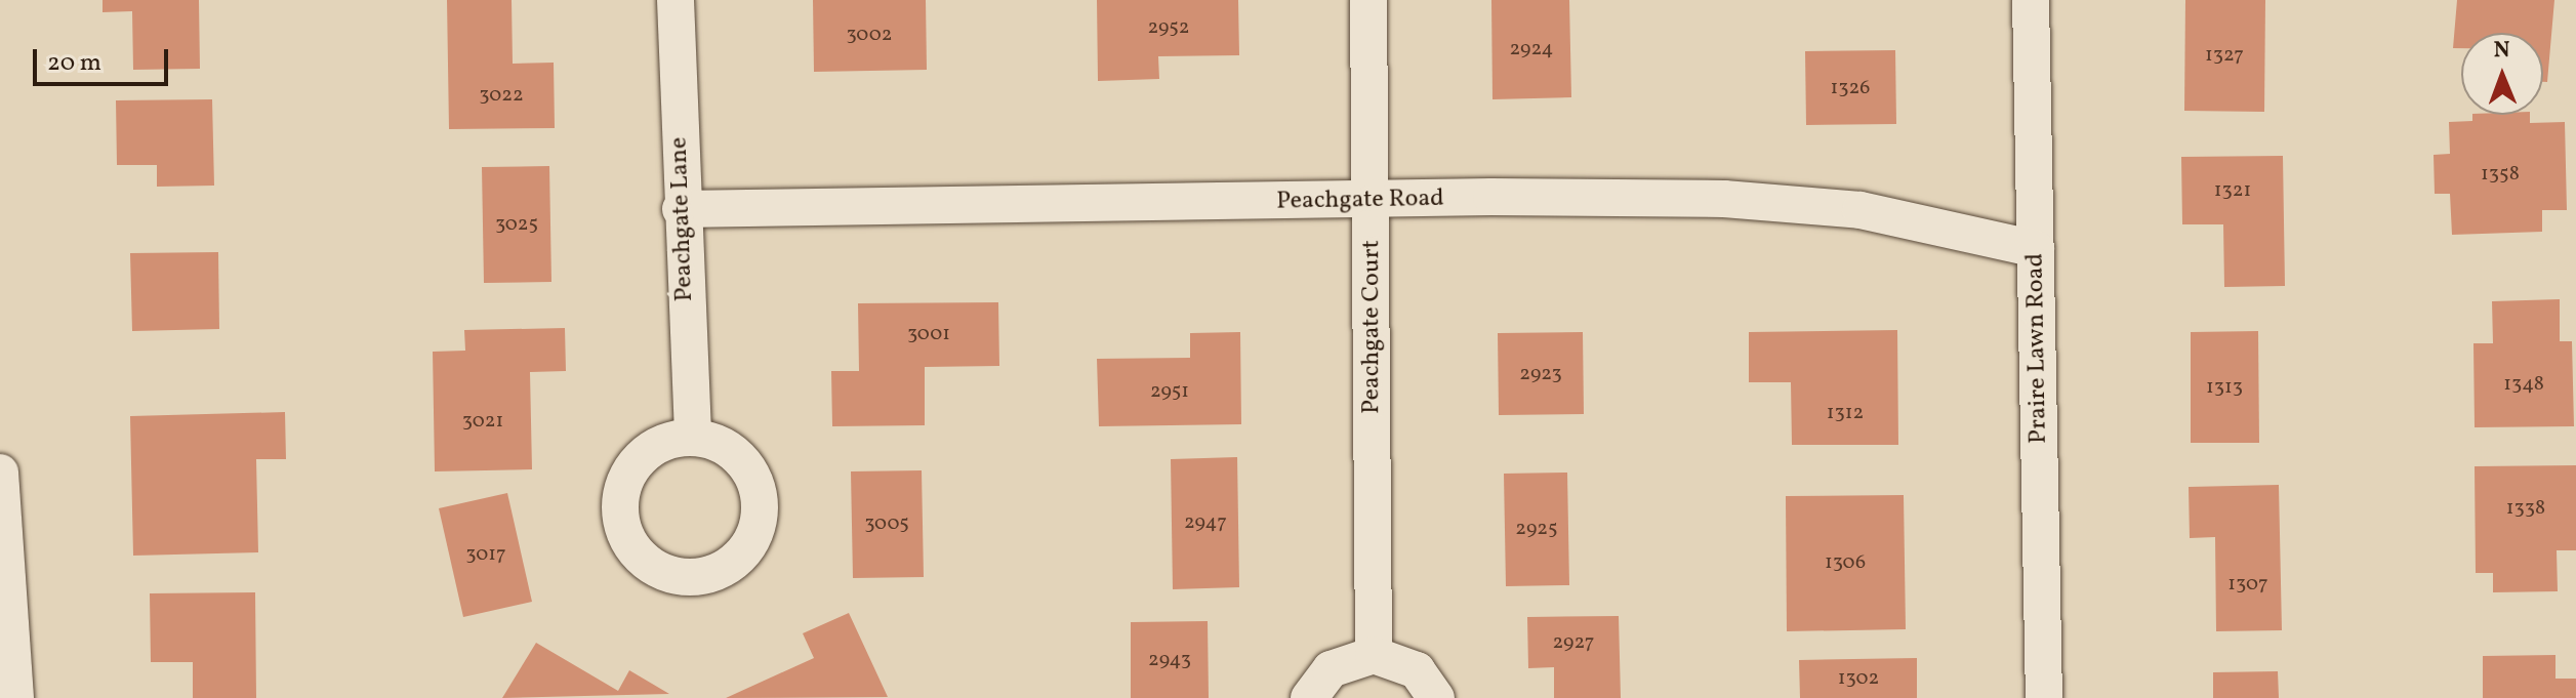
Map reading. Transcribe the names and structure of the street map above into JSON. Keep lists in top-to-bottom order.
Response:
{
  "streets": {
    "street": [
      "Peachgate Road",
      "Peachgate Lane",
      "Peachgate Court",
      "Praire Lawn Road"
    ]
  },
  "crossings": [
    ["Peachgate Road", "Peachgate Lane"],
    ["Peachgate Road", "Peachgate Court"],
    ["Peachgate Road", "Praire Lawn Road"]
  ],
  "house_numbers": [
    "2952",
    "3002",
    "2924",
    "1327",
    "1326",
    "3022",
    "1358",
    "1321",
    "3025",
    "3001",
    "2923",
    "1348",
    "1313",
    "2951",
    "1312",
    "3021",
    "1338",
    "2947",
    "3005",
    "2925",
    "3017",
    "1306",
    "1307",
    "2927",
    "2943",
    "1302"
  ],
  "scale_bar": "20 m",
  "north": "top"
}
